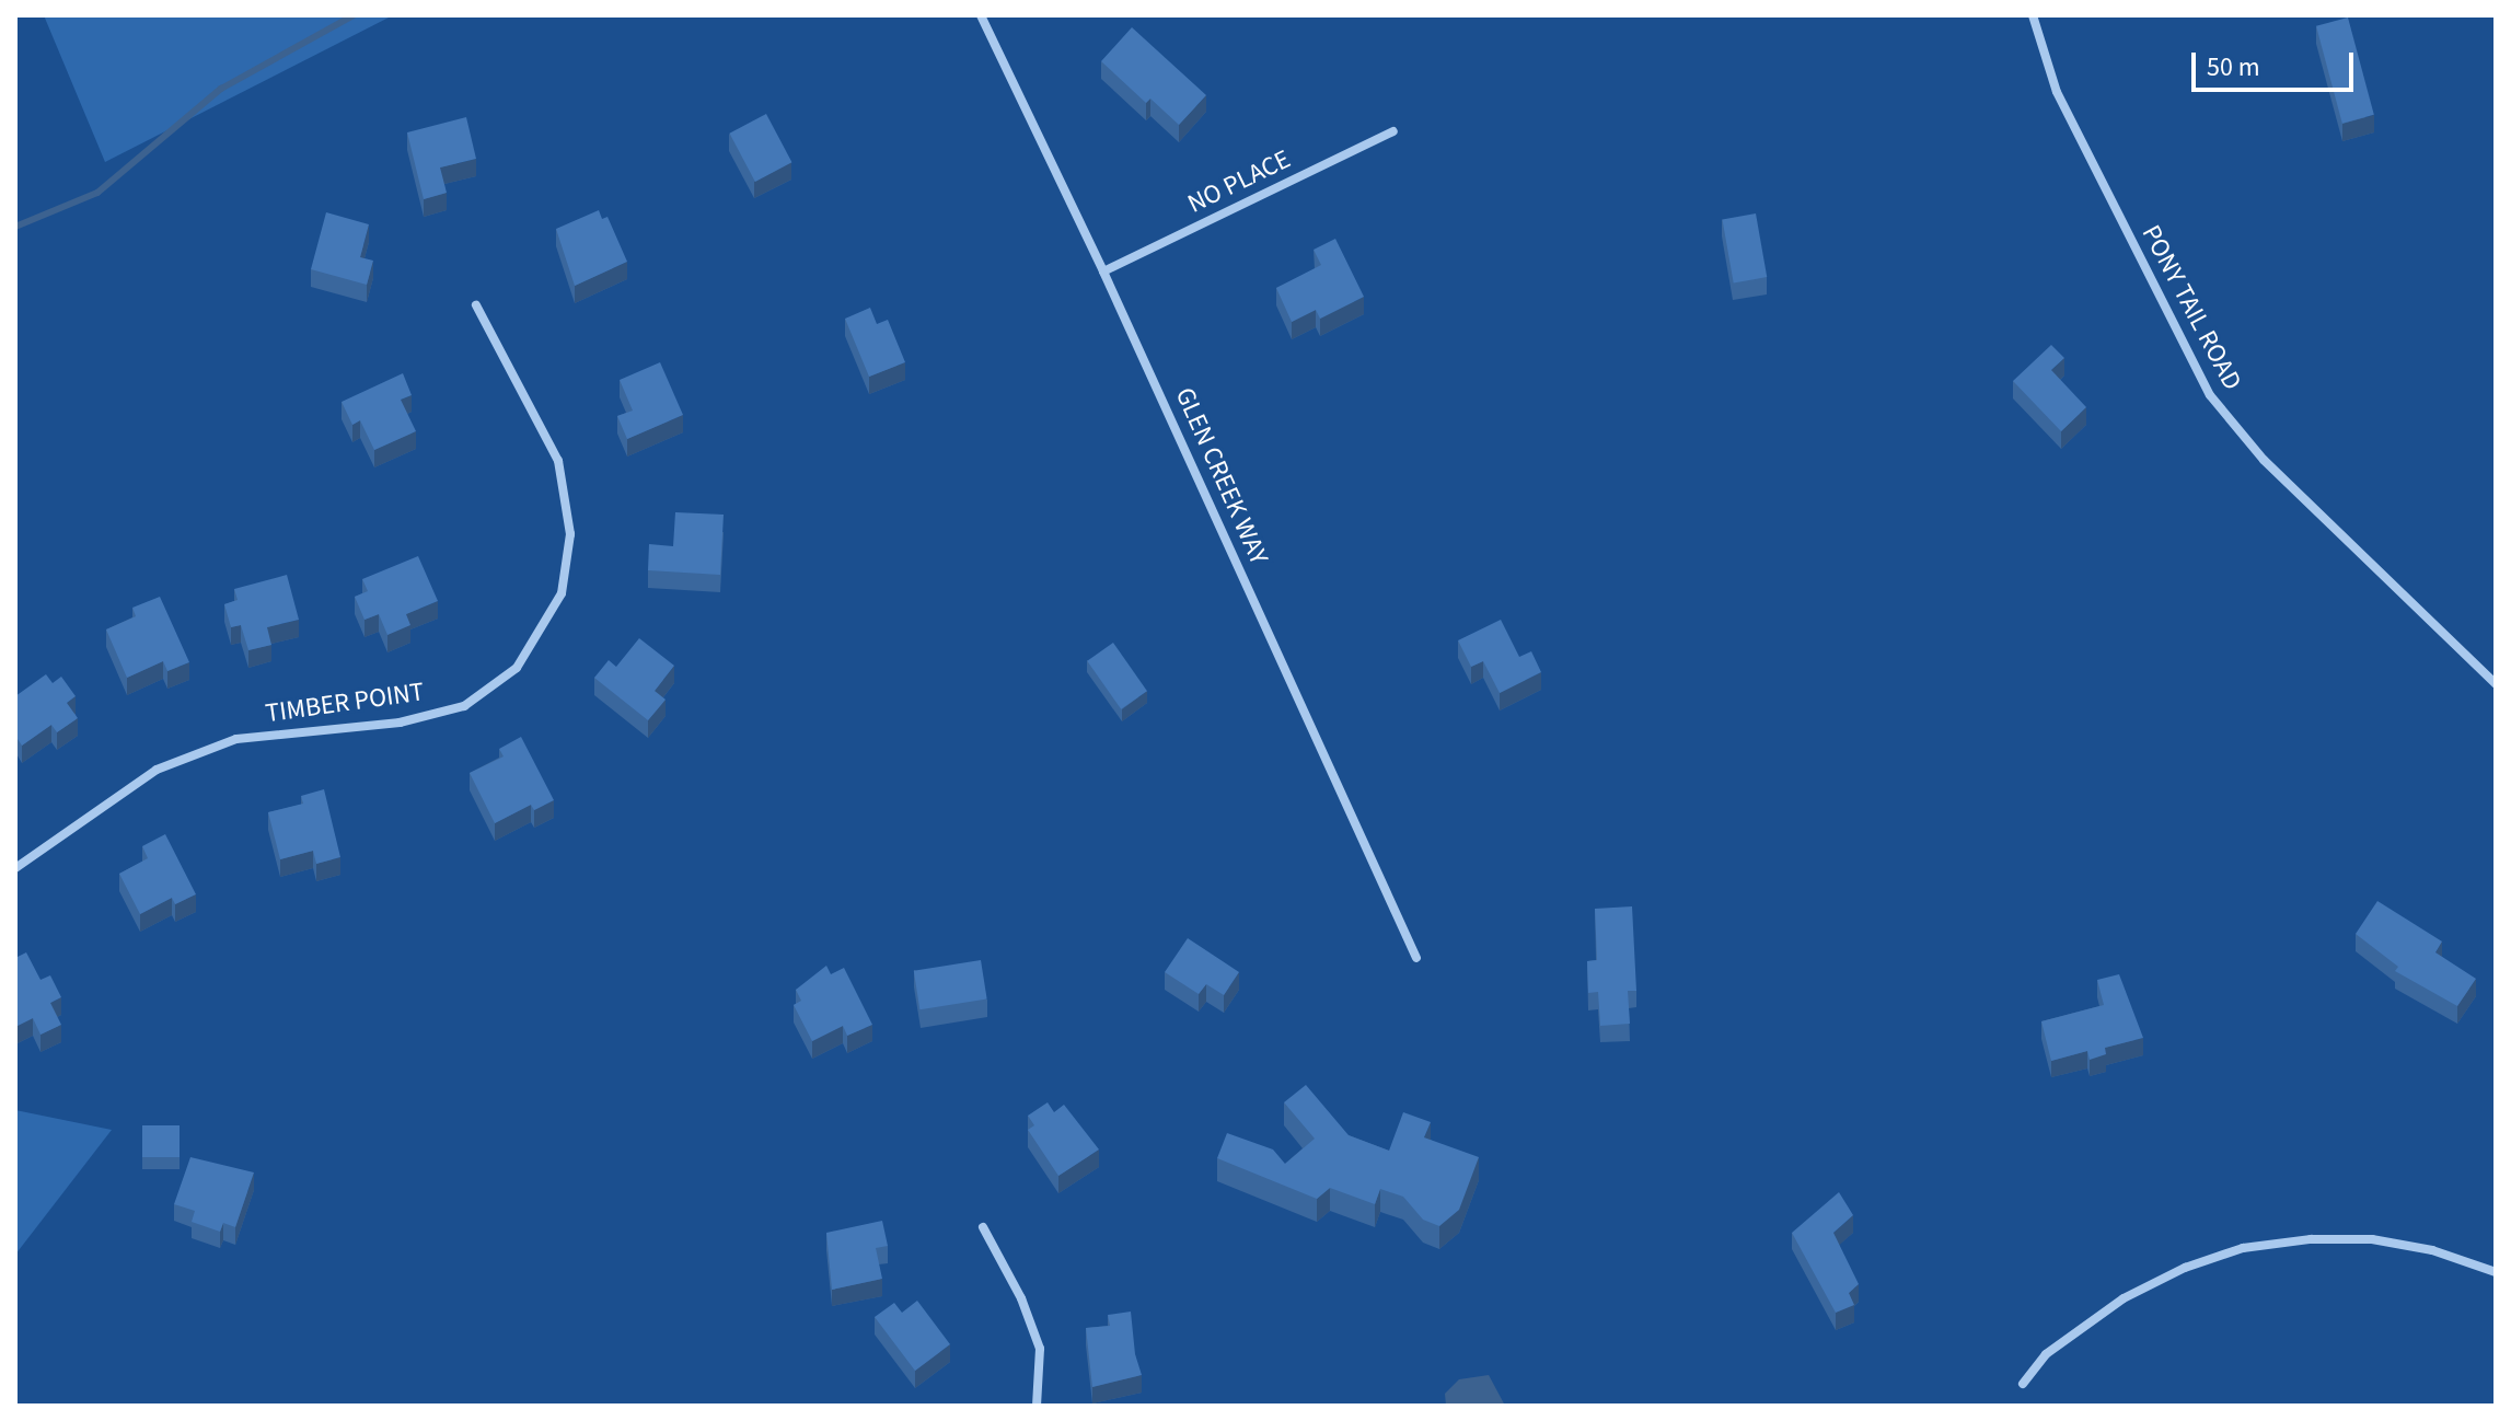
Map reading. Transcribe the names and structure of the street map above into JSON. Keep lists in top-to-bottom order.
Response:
{
  "streets": {
    "street": [
      "NO PLACE",
      "PONY TAIL ROAD",
      "GLEN CREEK WAY",
      "TIMBER POINT"
    ]
  },
  "crossings": [
    ["NO PLACE", "GLEN CREEK WAY"]
  ],
  "scale_bar": "50 m"
}
